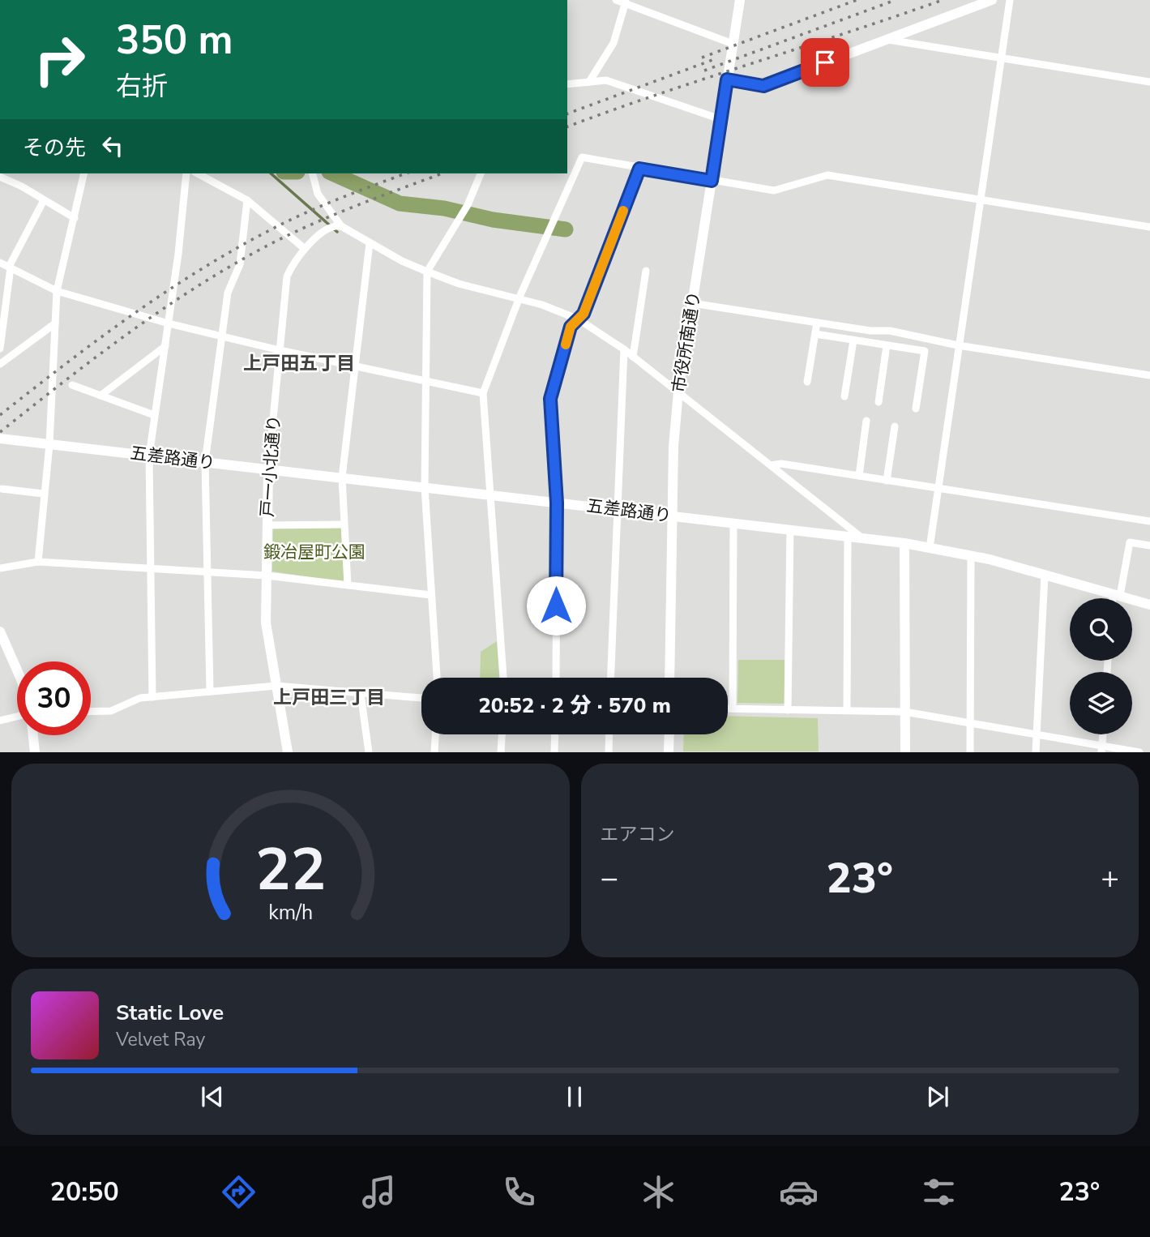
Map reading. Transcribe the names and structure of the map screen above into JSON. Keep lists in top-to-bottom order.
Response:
{
  "streets": {
    "street": ["市役所南通り", "五差路通り", "戸一小北通り"]
  },
  "crossings": [
    ["市役所南通り", "五差路通り"],
    ["五差路通り", "戸一小北通り"]
  ],
  "districts": ["上戸田五丁目", "上戸田三丁目"],
  "parks": ["鍛冶屋町公園"],
  "page": {
    "turn": ["350 m", "右折"],
    "then": "その先",
    "limit": "30",
    "trip": "20:52 · 2 分 · 570 m",
    "tile": "エアコン",
    "heat": ["−", "23°", "+"],
    "song": ["Static Love", "Velvet Ray"],
    "tabs": ["20:50", "23°"],
    "gauge": ["22", "km/h"]
  }
}
